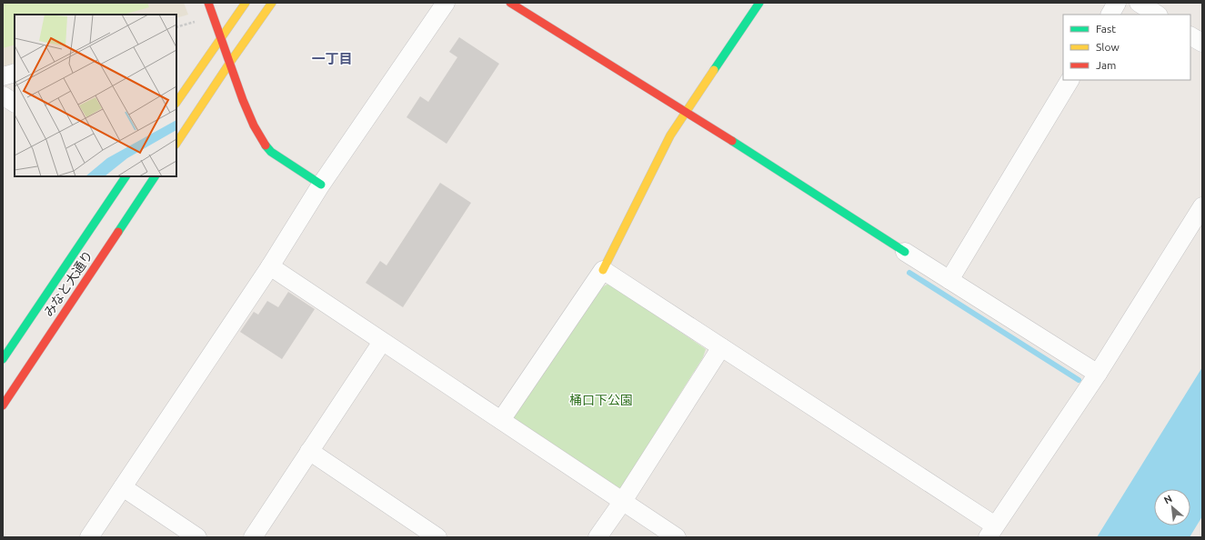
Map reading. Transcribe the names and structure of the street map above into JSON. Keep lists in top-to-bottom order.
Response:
{
  "streets": {
    "street": ["みなと大通り"]
  },
  "districts": ["一丁目"],
  "parks": ["桶口下公園"],
  "legend": ["Fast", "Slow", "Jam"],
  "north": "top left"
}
